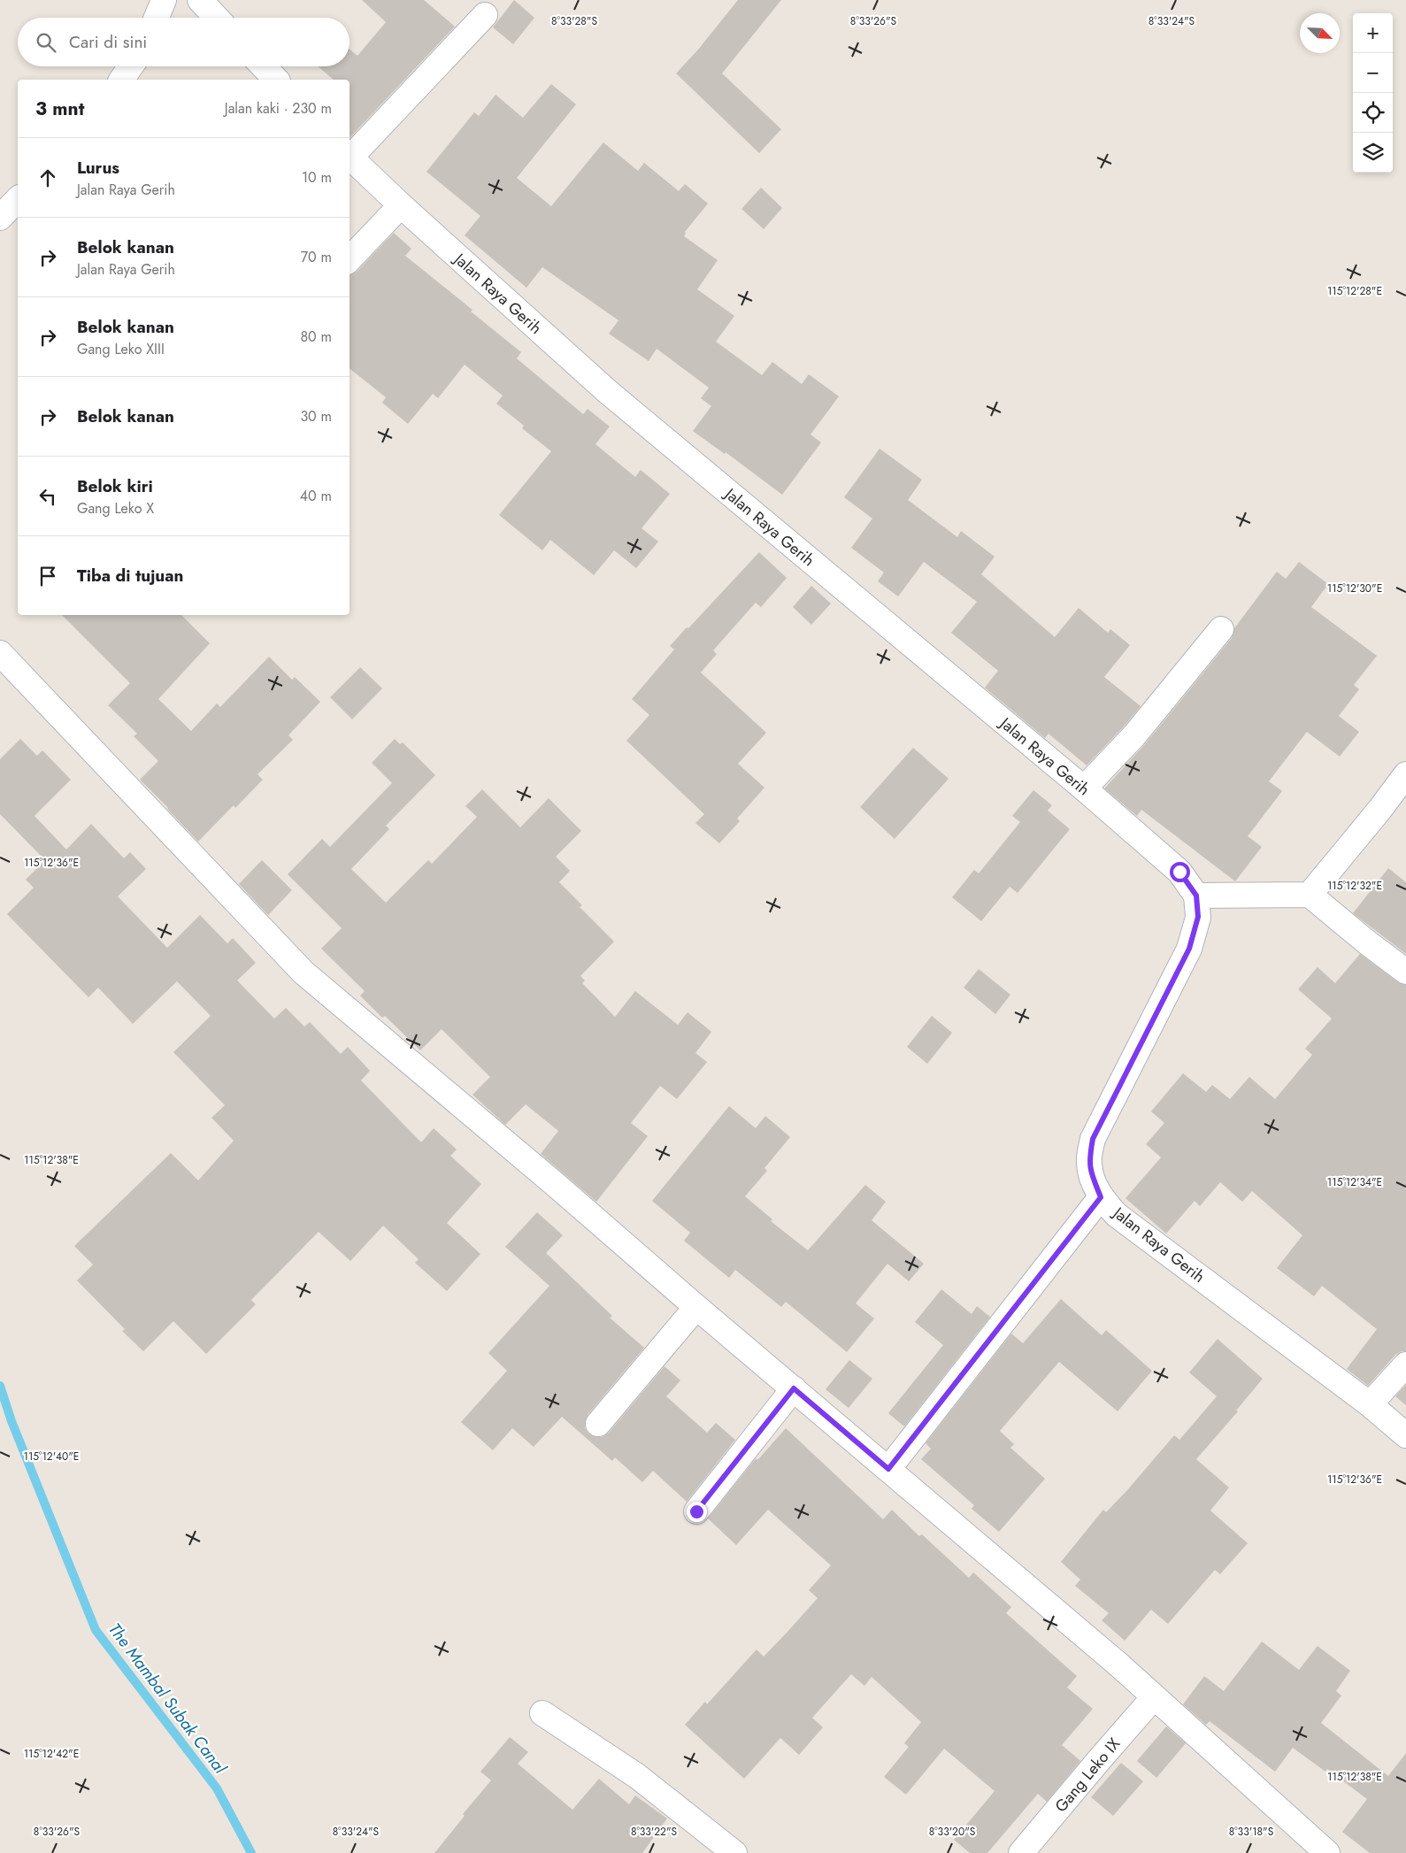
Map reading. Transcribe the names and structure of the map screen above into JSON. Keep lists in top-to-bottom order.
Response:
{
  "streets": {
    "street": ["Jalan Raya Gerih", "Gang Leko IX"]
  },
  "water": ["The Mambal Subak Canal"],
  "north": "bottom right",
  "page": {
    "map_buttons": ["+", "−"],
    "search": "Cari di sini",
    "heading": ["3 mnt", "Jalan kaki · 230 m"],
    "list": [
      ["Lurus", "Jalan Raya Gerih", "10 m"],
      ["Belok kanan", "Jalan Raya Gerih", "70 m"],
      ["Belok kanan", "Gang Leko XIII", "80 m"],
      ["Belok kanan", "30 m"],
      ["Belok kiri", "Gang Leko X", "40 m"],
      "Tiba di tujuan"
    ]
  },
  "coordinates": [
    "8°33'28\"S",
    "8°33'26\"S",
    "8°33'24\"S",
    "115°12'28\"E",
    "115°12'30\"E",
    "115°12'36\"E",
    "115°12'32\"E",
    "115°12'38\"E",
    "115°12'34\"E",
    "115°12'40\"E",
    "115°12'42\"E",
    "8°33'22\"S",
    "8°33'20\"S",
    "8°33'18\"S"
  ]
}
